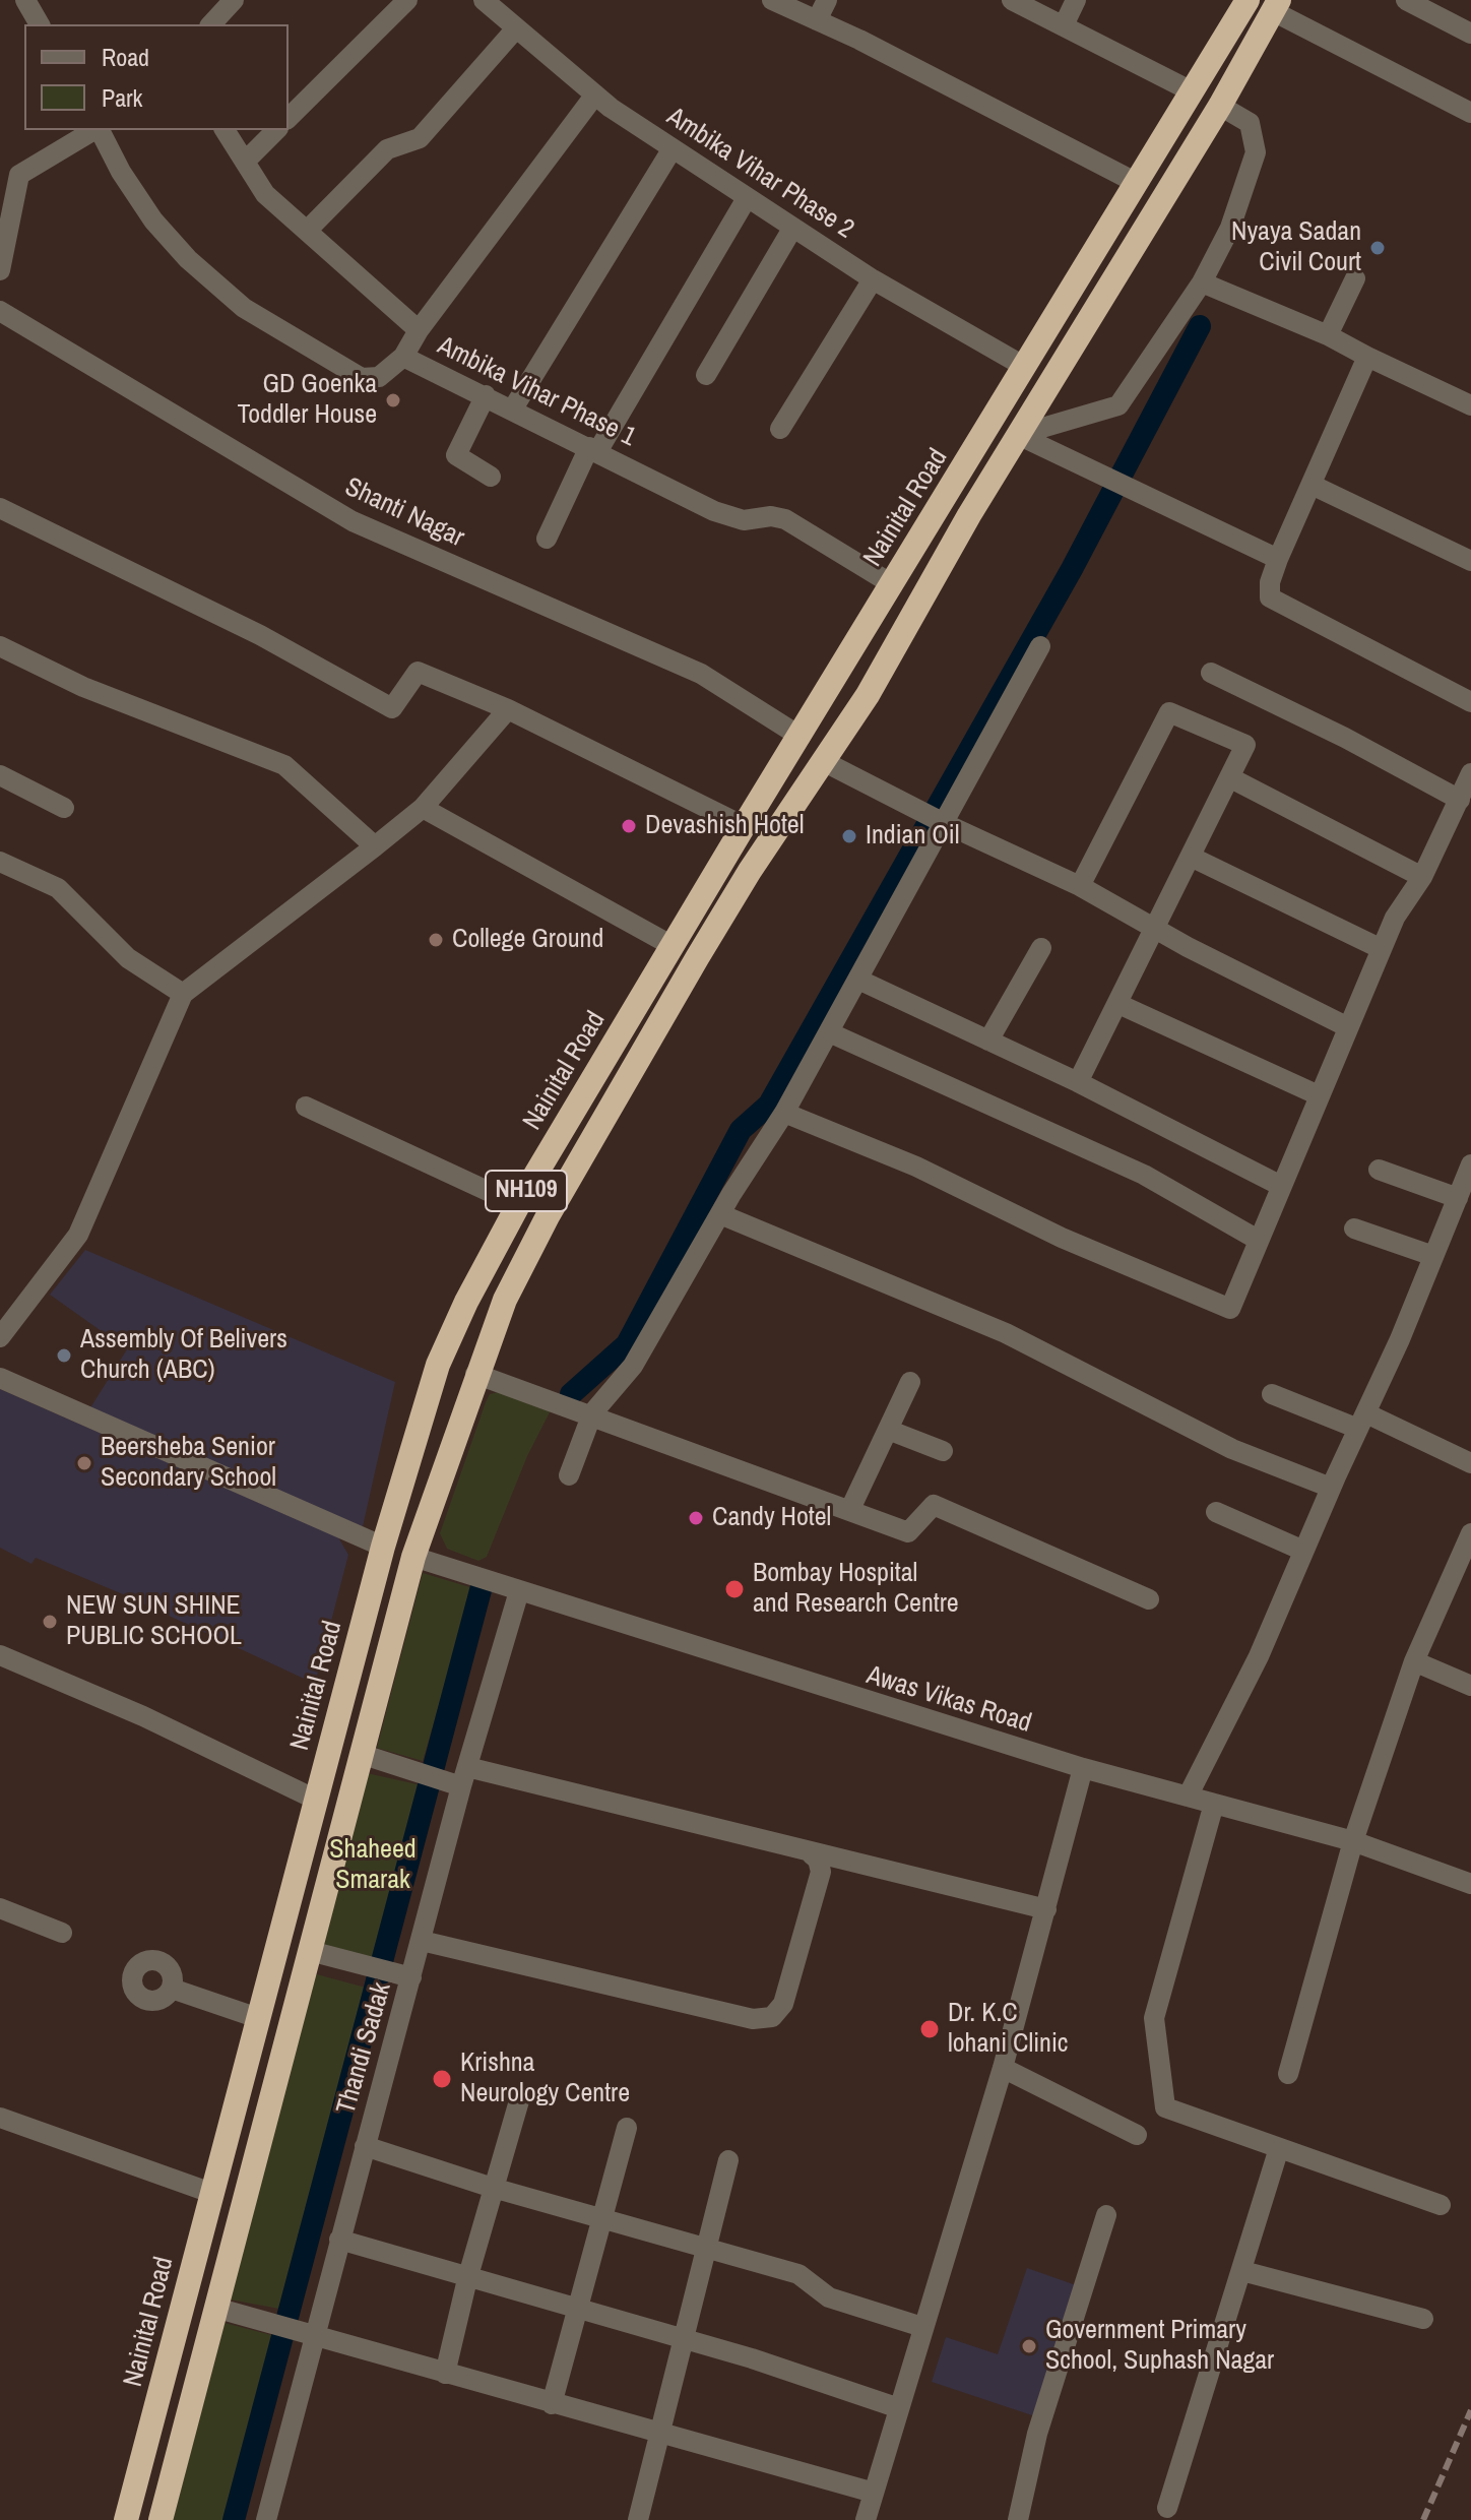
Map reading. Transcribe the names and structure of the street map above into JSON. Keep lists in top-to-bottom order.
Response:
{
  "streets": {
    "highway": ["Nainital Road", "NH109"],
    "street": [
      "Ambika Vihar Phase 2",
      "Ambika Vihar Phase 1",
      "Shanti Nagar",
      "Awas Vikas Road",
      "Thandi Sadak"
    ]
  },
  "crossings": [
    ["Ambika Vihar Phase 2", "Nainital Road"],
    ["Ambika Vihar Phase 1", "Nainital Road"],
    ["Nainital Road", "Shanti Nagar"],
    ["NH109", "Awas Vikas Road"],
    ["Awas Vikas Road", "Thandi Sadak"]
  ],
  "parks": ["Shaheed Smarak"],
  "places": [
    "Nyaya Sadan Civil Court",
    "GD Goenka Toddler House",
    "Devashish Hotel",
    "Indian Oil",
    "College Ground",
    "Assembly Of Belivers Church (ABC)",
    "Beersheba Senior Secondary School",
    "Candy Hotel",
    "Bombay Hospital and Research Centre",
    "NEW SUN SHINE PUBLIC SCHOOL",
    "Dr. K.C lohani Clinic",
    "Krishna Neurology Centre",
    "Government Primary School, Suphash Nagar"
  ],
  "legend": ["Road", "Park"]
}
